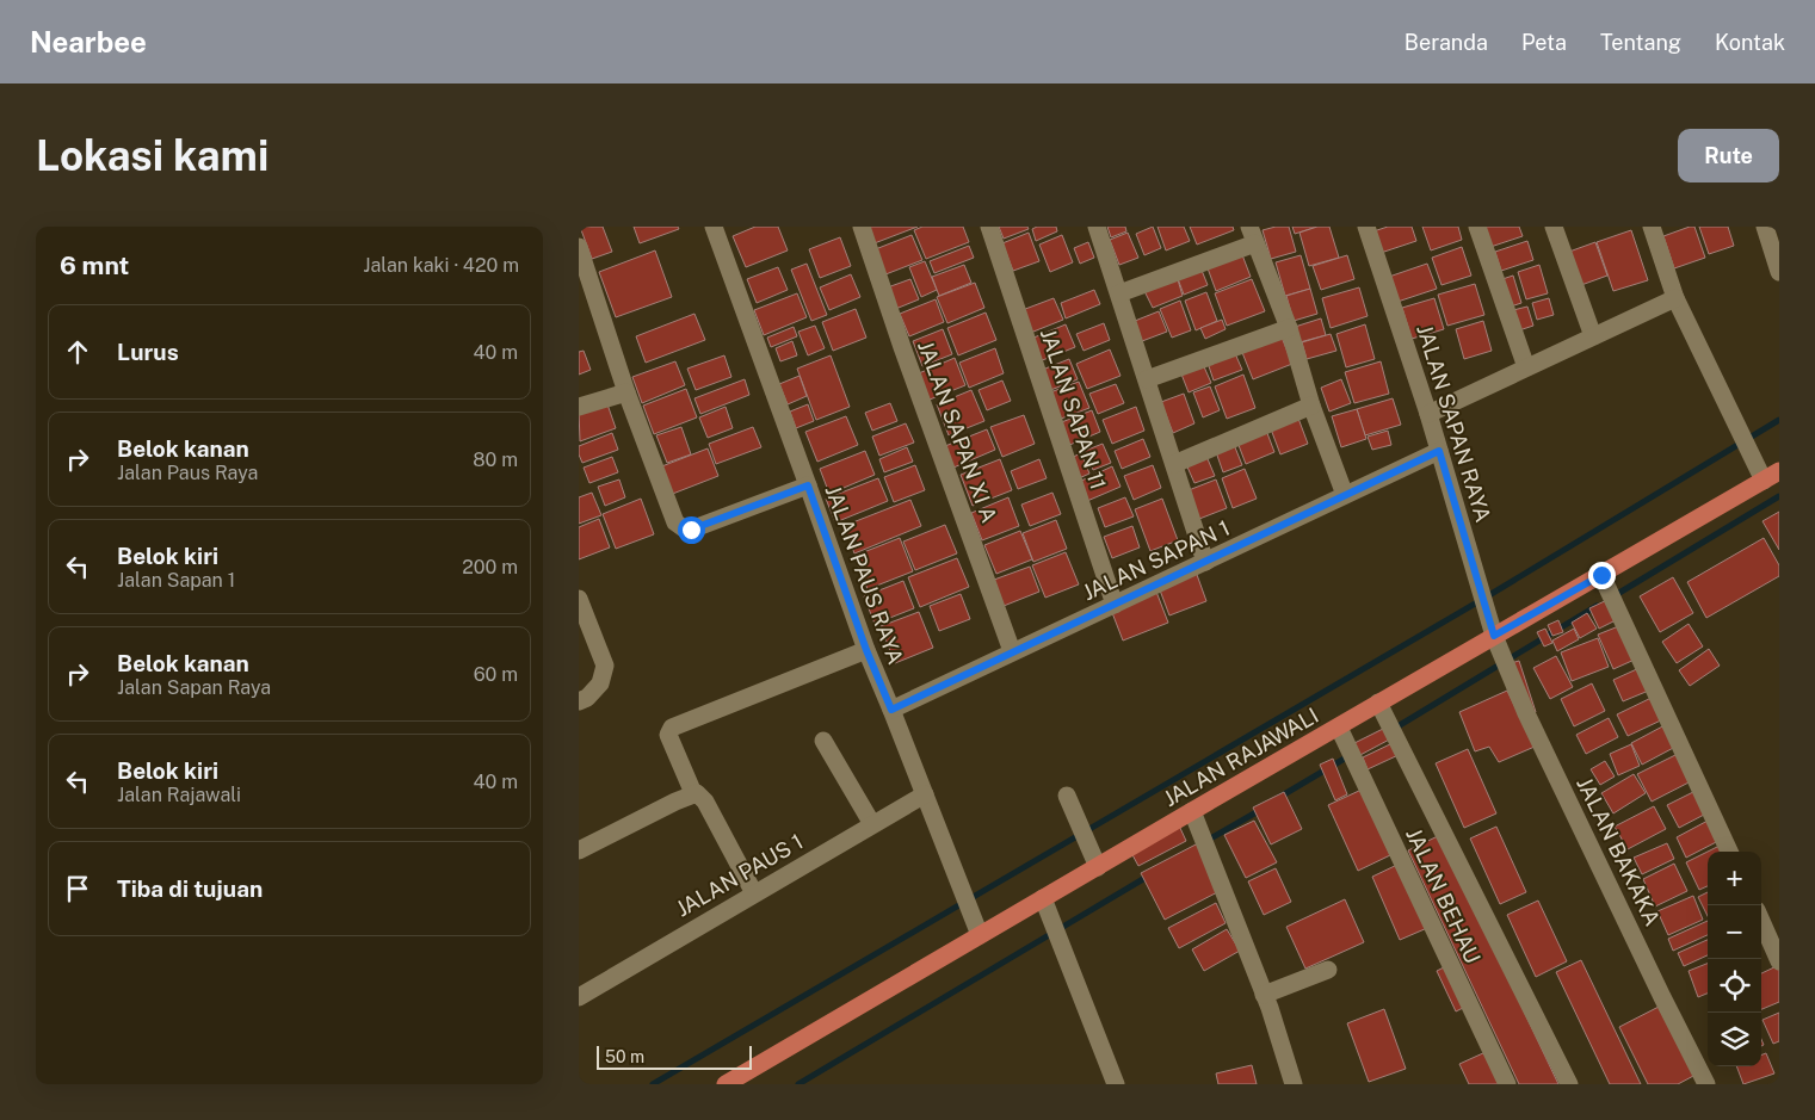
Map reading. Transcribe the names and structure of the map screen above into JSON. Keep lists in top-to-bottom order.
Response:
{
  "streets": {
    "main road": ["JALAN RAJAWALI"],
    "street": [
      "JALAN SAPAN 11",
      "JALAN SAPAN RAYA",
      "JALAN SAPAN XI A",
      "JALAN SAPAN 1",
      "JALAN PAUS RAYA",
      "JALAN BAKAKA",
      "JALAN PAUS 1",
      "JALAN BEHAU"
    ]
  },
  "crossings": [
    ["JALAN SAPAN 11", "JALAN SAPAN 1"],
    ["JALAN SAPAN RAYA", "JALAN SAPAN 1"],
    ["JALAN SAPAN RAYA", "JALAN RAJAWALI"],
    ["JALAN SAPAN RAYA", "JALAN BAKAKA"],
    ["JALAN SAPAN XI A", "JALAN SAPAN 1"],
    ["JALAN SAPAN 1", "JALAN PAUS RAYA"],
    ["JALAN PAUS RAYA", "JALAN RAJAWALI"],
    ["JALAN PAUS RAYA", "JALAN PAUS 1"],
    ["JALAN RAJAWALI", "JALAN BAKAKA"],
    ["JALAN RAJAWALI", "JALAN BEHAU"]
  ],
  "scale_bar": "50 m",
  "page": {
    "header": "Nearbee",
    "nav": [
      "Beranda",
      "Peta",
      "Tentang",
      "Kontak"
    ],
    "buttons": "Rute",
    "title": "Lokasi kami",
    "heading": ["6 mnt", "Jalan kaki · 420 m"],
    "list": [
      ["Lurus", "40 m"],
      ["Belok kanan", "Jalan Paus Raya", "80 m"],
      ["Belok kiri", "Jalan Sapan 1", "200 m"],
      ["Belok kanan", "Jalan Sapan Raya", "60 m"],
      ["Belok kiri", "Jalan Rajawali", "40 m"],
      "Tiba di tujuan"
    ],
    "map_buttons": ["+", "−"],
    "scale": "50 m"
  }
}
